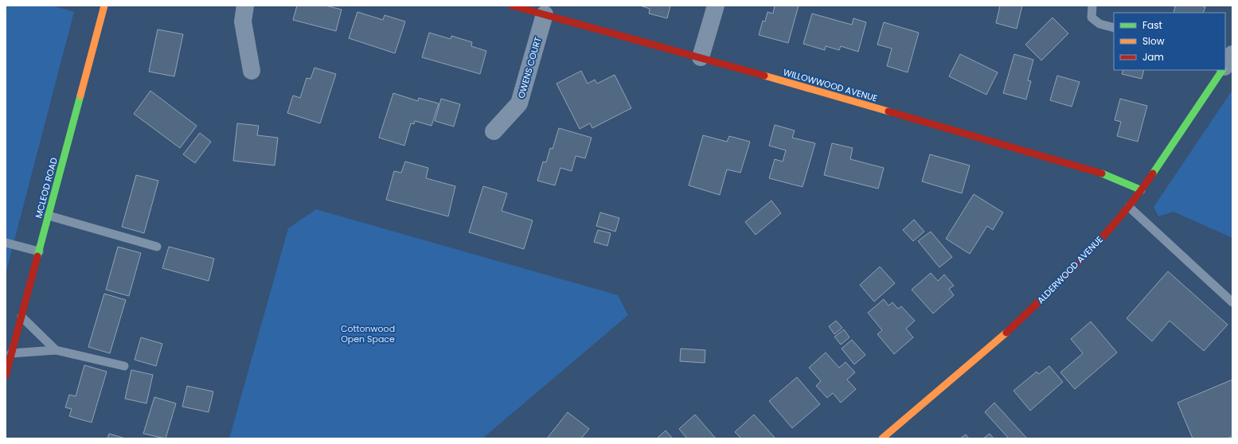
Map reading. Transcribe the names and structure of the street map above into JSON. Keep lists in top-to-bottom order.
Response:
{
  "streets": {
    "street": [
      "OWENS COURT",
      "WILLOWWOOD AVENUE",
      "MCLEOD ROAD",
      "ALDERWOOD AVENUE"
    ]
  },
  "crossings": [
    ["OWENS COURT", "WILLOWWOOD AVENUE"],
    ["WILLOWWOOD AVENUE", "ALDERWOOD AVENUE"]
  ],
  "parks": ["Cottonwood Open Space"],
  "legend": ["Fast", "Slow", "Jam"]
}
